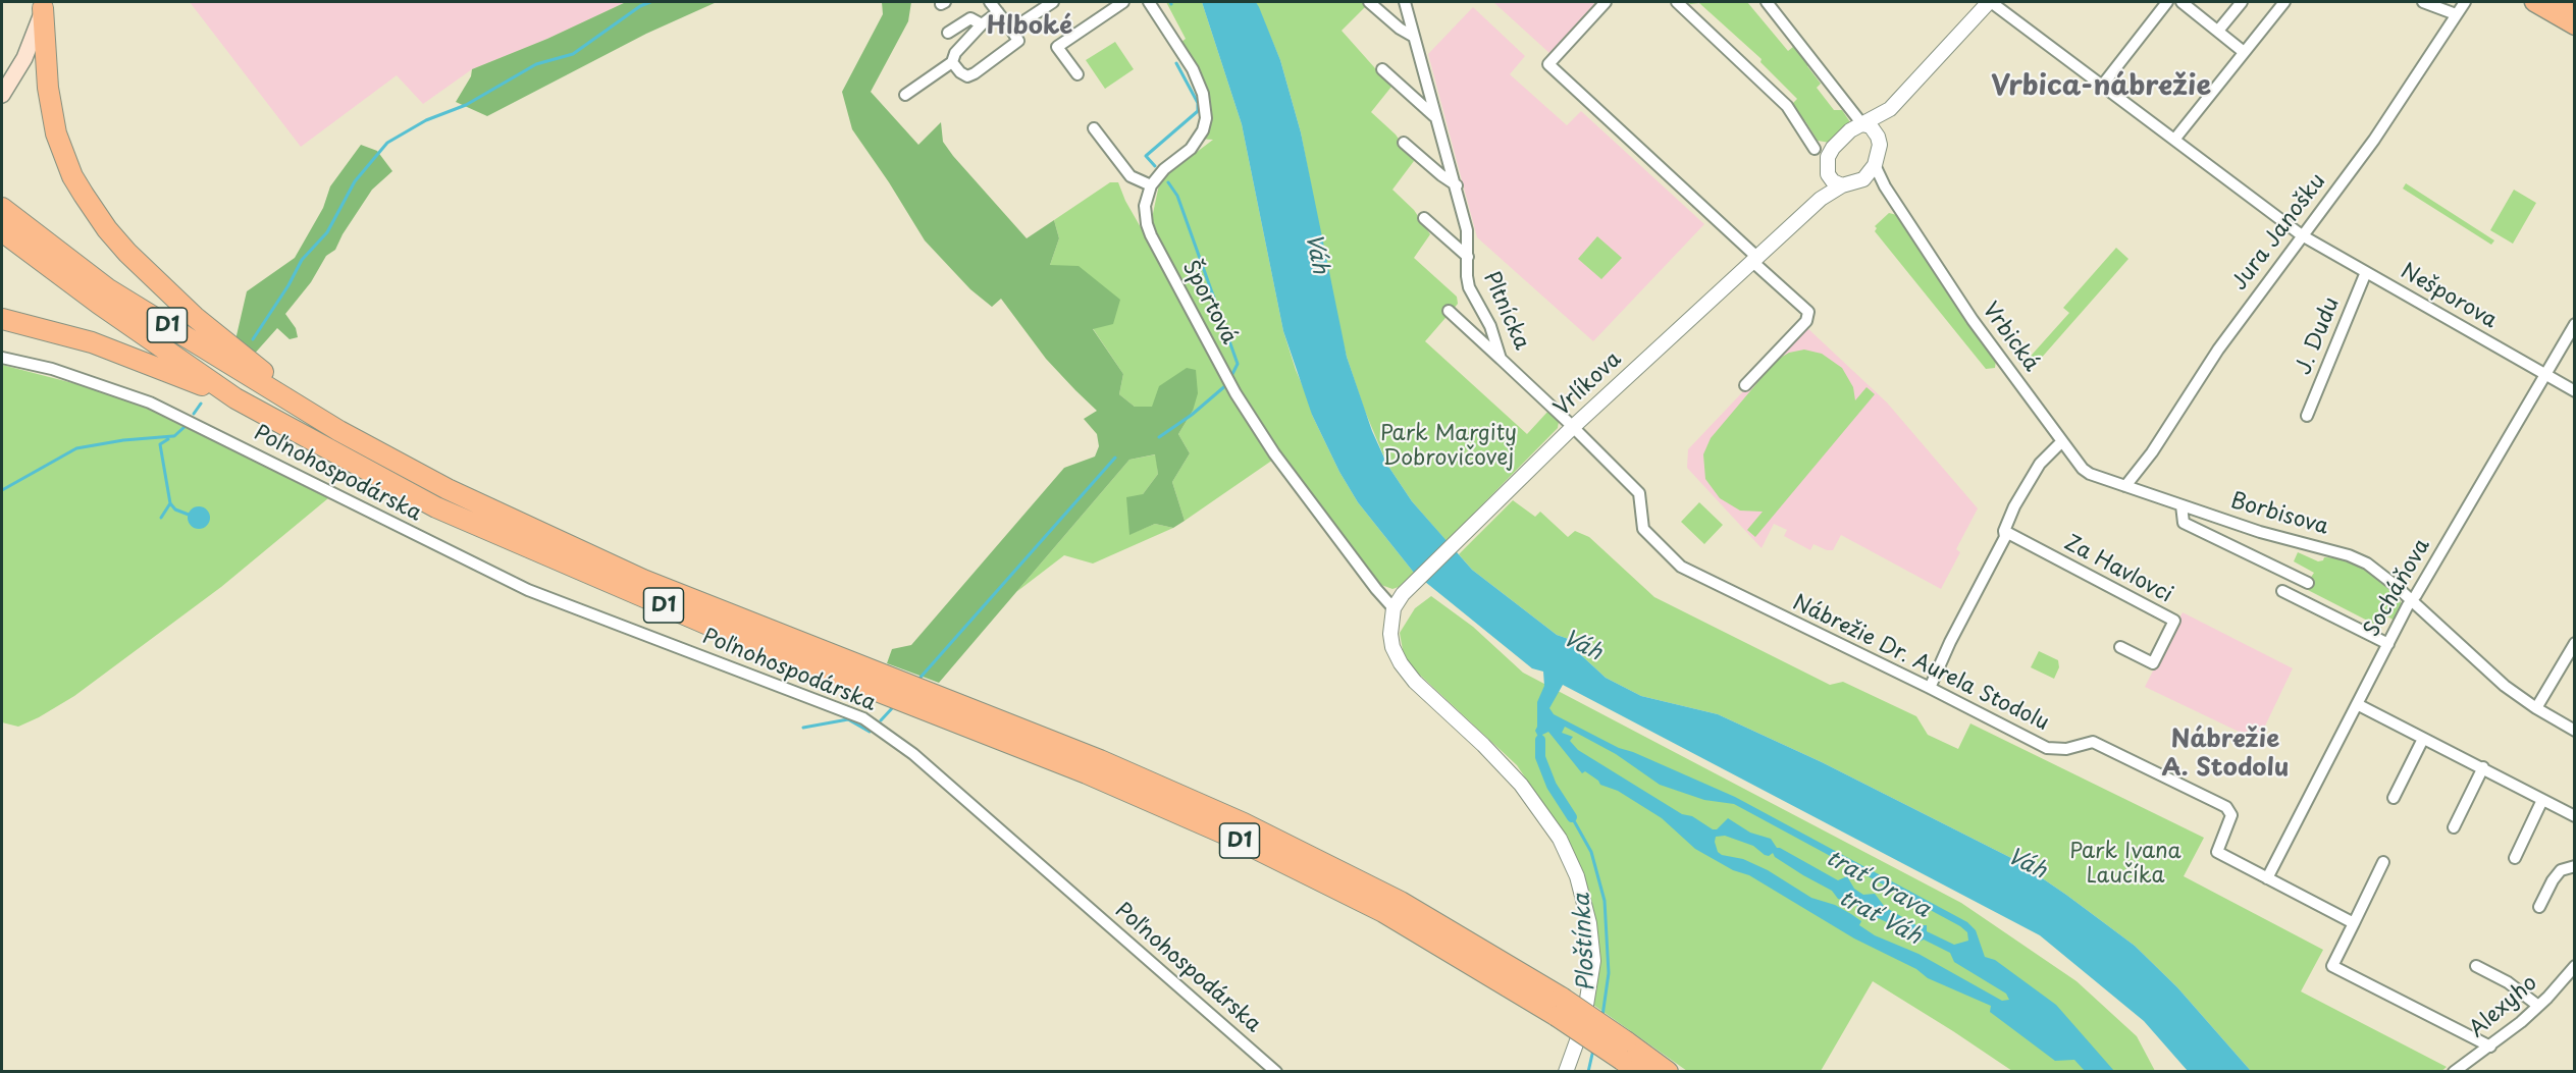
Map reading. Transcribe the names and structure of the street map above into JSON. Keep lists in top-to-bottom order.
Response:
{
  "streets": {
    "highway": ["D1"],
    "street": [
      "Jura Janošku",
      "Nešporova",
      "Športová",
      "Pltnícka",
      "J. Dudu",
      "Vrbická",
      "Vrlíkova",
      "Poľnohospodárska",
      "Borbisova",
      "Za Havlovci",
      "Socháňova",
      "Nábrežie Dr. Aurela Stodolu",
      "Alexyho"
    ]
  },
  "crossings": [
    ["Jura Janošku", "Nešporova"],
    ["Jura Janošku", "Vrbická"],
    ["Jura Janošku", "Borbisova"],
    ["Nešporova", "J. Dudu"],
    ["Nešporova", "Socháňova"],
    ["Športová", "Vrlíkova"],
    ["Pltnícka", "Vrlíkova"],
    ["Pltnícka", "Nábrežie Dr. Aurela Stodolu"],
    ["Vrbická", "Vrlíkova"],
    ["Vrbická", "Borbisova"],
    ["Vrlíkova", "Nábrežie Dr. Aurela Stodolu"],
    ["Borbisova", "Socháňova"],
    ["Socháňova", "Nábrežie Dr. Aurela Stodolu"]
  ],
  "districts": ["Hlboké", "Vrbica-nábrežie", "Nábrežie A. Stodolu"],
  "water": [
    "Váh",
    "trať Orava",
    "trať Váh",
    "Ploštínka"
  ],
  "parks": ["Park Margity Dobrovičovej", "Park Ivana Laučíka"]
}
